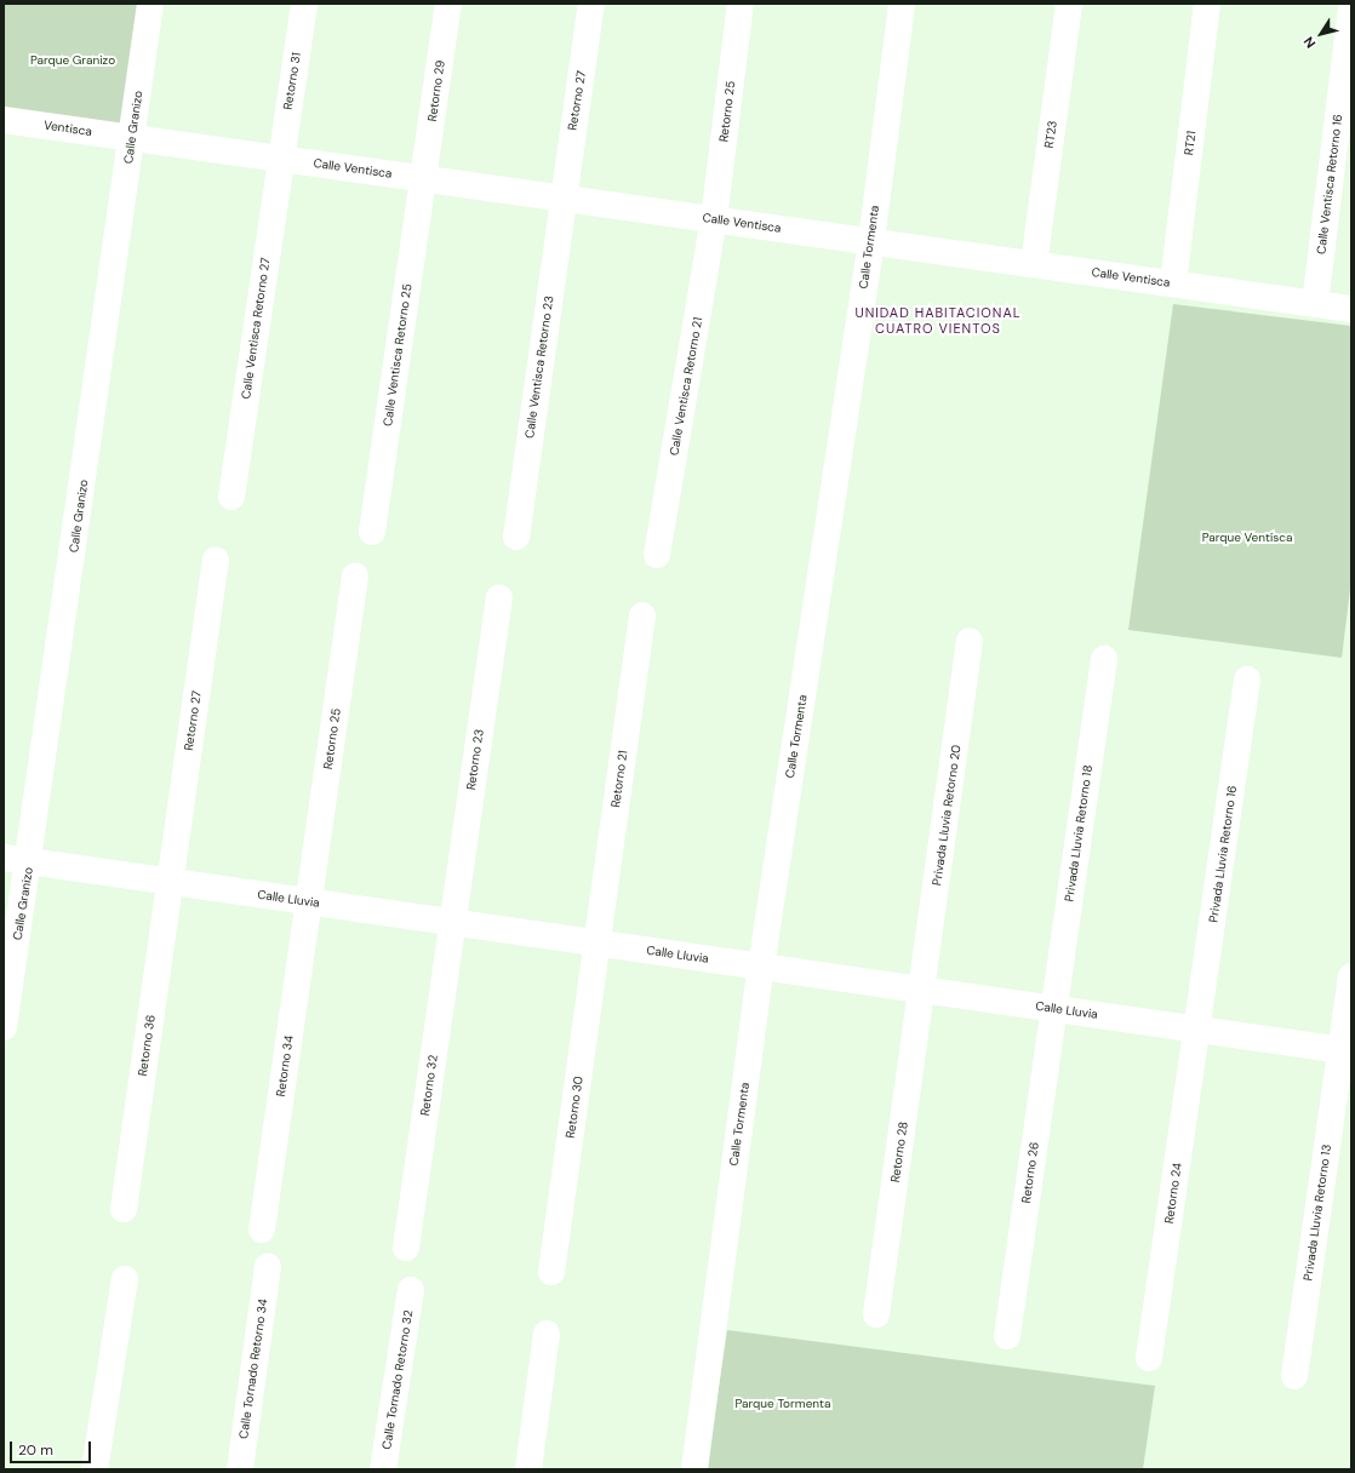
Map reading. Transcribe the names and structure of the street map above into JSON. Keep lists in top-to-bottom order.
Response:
{
  "streets": {
    "street": [
      "Retorno 31",
      "Retorno 29",
      "Retorno 27",
      "Retorno 25",
      "Calle Granizo",
      "Ventisca",
      "RT23",
      "RT21",
      "Calle Ventisca",
      "Calle Ventisca Retorno 16",
      "Calle Tormenta",
      "Calle Ventisca Retorno 27",
      "Calle Ventisca Retorno 25",
      "Calle Ventisca Retorno 23",
      "Calle Ventisca Retorno 21",
      "Retorno 23",
      "Retorno 21",
      "Privada Lluvia Retorno 20",
      "Privada Lluvia Retorno 18",
      "Privada Lluvia Retorno 16",
      "Calle Lluvia",
      "Retorno 36",
      "Retorno 34",
      "Retorno 32",
      "Retorno 30",
      "Retorno 28",
      "Retorno 26",
      "Retorno 24",
      "Privada Lluvia Retorno 13",
      "Calle Tornado Retorno 34",
      "Calle Tornado Retorno 32"
    ]
  },
  "crossings": [
    ["Retorno 31", "Calle Ventisca"],
    ["Retorno 31", "Calle Ventisca Retorno 27"],
    ["Retorno 29", "Calle Ventisca"],
    ["Retorno 29", "Calle Ventisca Retorno 25"],
    ["Retorno 27", "Calle Ventisca"],
    ["Retorno 27", "Calle Ventisca Retorno 23"],
    ["Retorno 27", "Calle Lluvia"],
    ["Retorno 27", "Retorno 36"],
    ["Retorno 25", "Calle Ventisca"],
    ["Retorno 25", "Calle Ventisca Retorno 21"],
    ["Retorno 25", "Calle Lluvia"],
    ["Retorno 25", "Retorno 34"],
    ["Calle Granizo", "Ventisca"],
    ["Calle Granizo", "Calle Ventisca"],
    ["Calle Granizo", "Calle Lluvia"],
    ["Ventisca", "Calle Ventisca"],
    ["RT23", "Calle Ventisca"],
    ["RT21", "Calle Ventisca"],
    ["Calle Ventisca", "Calle Ventisca Retorno 16"],
    ["Calle Ventisca", "Calle Tormenta"],
    ["Calle Ventisca", "Calle Ventisca Retorno 27"],
    ["Calle Ventisca", "Calle Ventisca Retorno 25"],
    ["Calle Ventisca", "Calle Ventisca Retorno 23"],
    ["Calle Ventisca", "Calle Ventisca Retorno 21"],
    ["Calle Tormenta", "Calle Lluvia"],
    ["Retorno 23", "Calle Lluvia"],
    ["Retorno 23", "Retorno 32"],
    ["Retorno 21", "Calle Lluvia"],
    ["Retorno 21", "Retorno 30"],
    ["Privada Lluvia Retorno 20", "Calle Lluvia"],
    ["Privada Lluvia Retorno 20", "Retorno 28"],
    ["Privada Lluvia Retorno 18", "Calle Lluvia"],
    ["Privada Lluvia Retorno 18", "Retorno 26"],
    ["Privada Lluvia Retorno 16", "Calle Lluvia"],
    ["Privada Lluvia Retorno 16", "Retorno 24"],
    ["Calle Lluvia", "Retorno 36"],
    ["Calle Lluvia", "Retorno 34"],
    ["Calle Lluvia", "Retorno 32"],
    ["Calle Lluvia", "Retorno 30"],
    ["Calle Lluvia", "Retorno 28"],
    ["Calle Lluvia", "Retorno 26"],
    ["Calle Lluvia", "Retorno 24"],
    ["Calle Lluvia", "Privada Lluvia Retorno 13"]
  ],
  "districts": ["UNIDAD HABITACIONAL CUATRO VIENTOS"],
  "parks": ["Parque Granizo", "Parque Ventísca", "Parque Tormenta"],
  "scale_bar": "20 m",
  "north": "bottom left"
}
